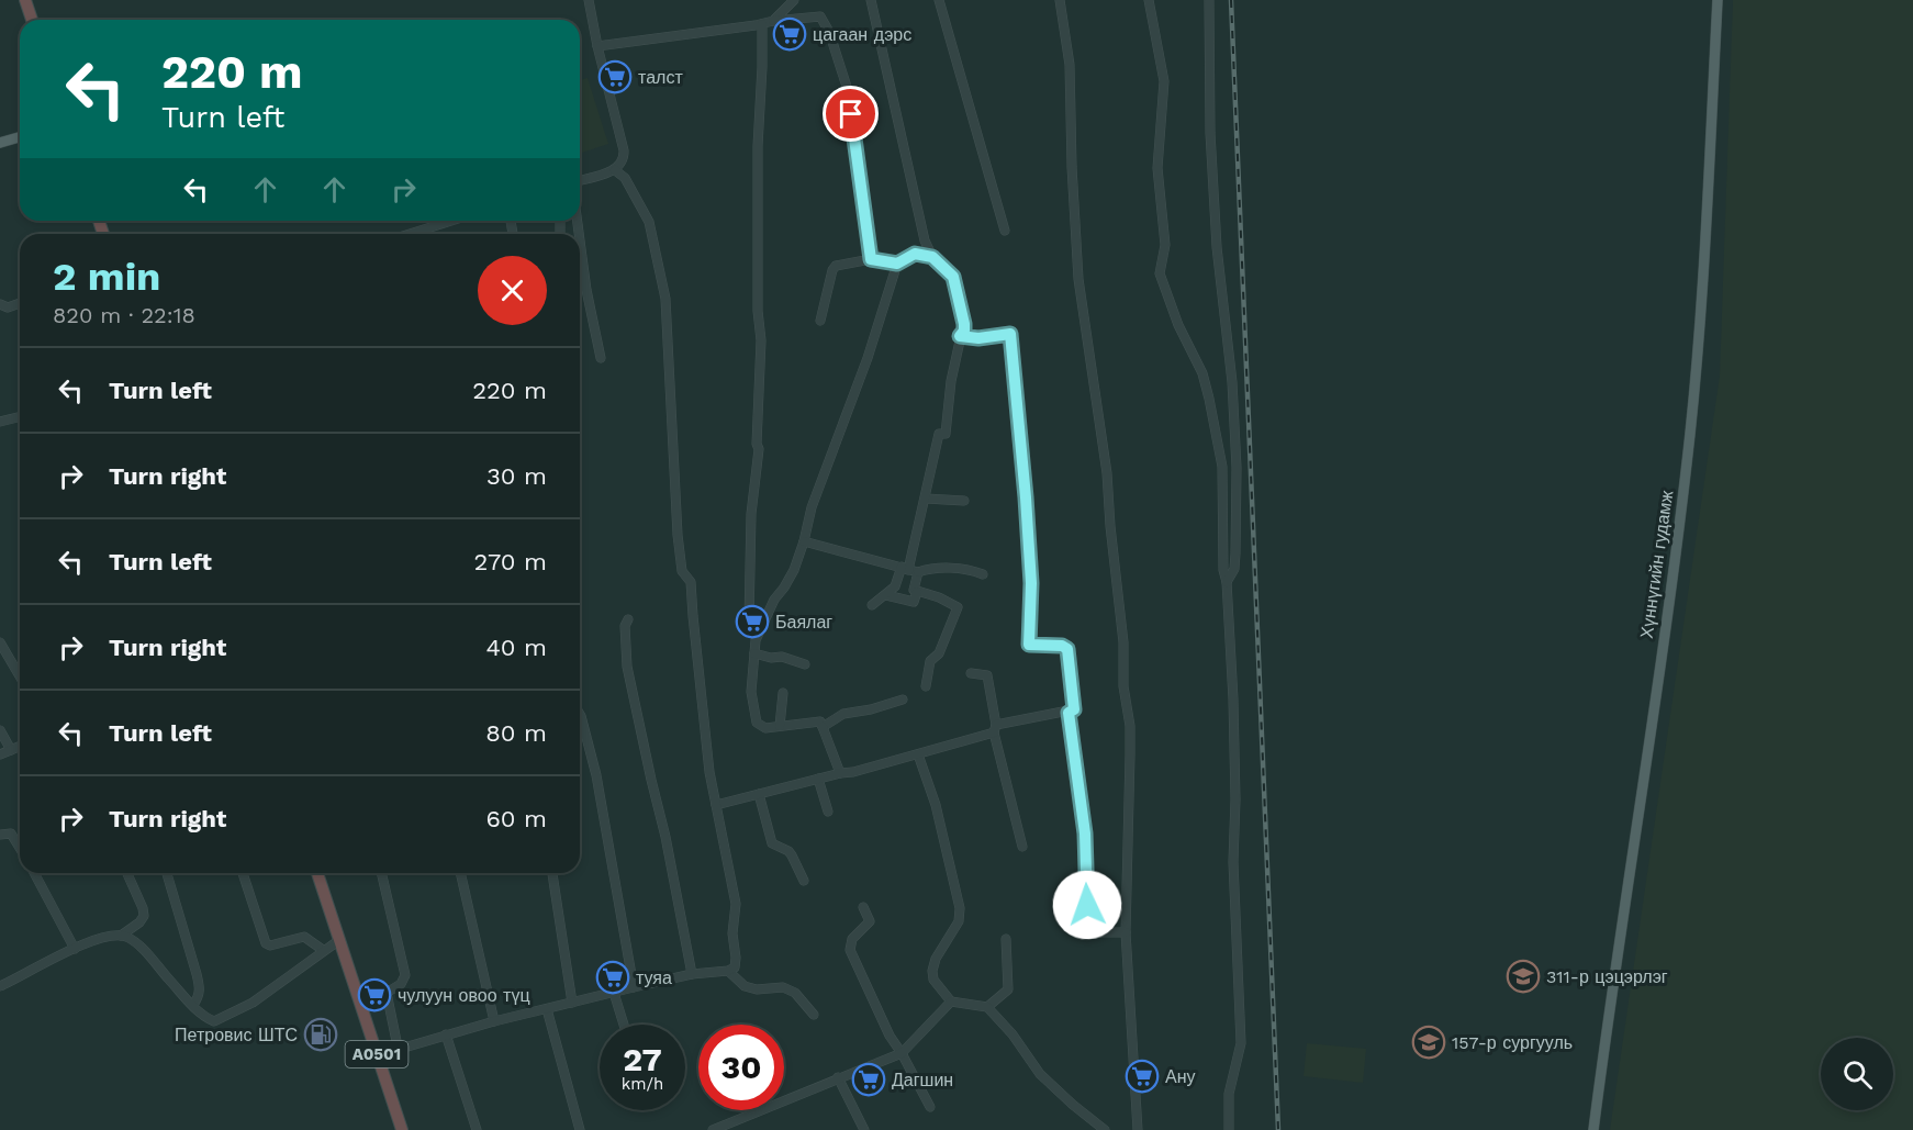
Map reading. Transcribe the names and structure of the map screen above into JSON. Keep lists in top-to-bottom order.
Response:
{
  "streets": {
    "highway": ["A0501"],
    "main road": ["Хүннүгийн гудамж"]
  },
  "places": {
    "supermarket": [
      "цагаан дэрс",
      "талст",
      "Баялаг",
      "туяа",
      "чулуун овоо түц",
      "Ану",
      "Дагшин"
    ],
    "school or university": ["311-р цэцэрлэг", "157-р сургууль"],
    "fuel station": ["Петровис ШТС"]
  },
  "page": {
    "turn": ["220 m", "Turn left"],
    "heading": ["2 min", "820 m · 22:18"],
    "list": [
      {
        "name": "Turn left",
        "value": "220 m"
      },
      {
        "name": "Turn right",
        "value": "30 m"
      },
      {
        "name": "Turn left",
        "value": "270 m"
      },
      {
        "name": "Turn right",
        "value": "40 m"
      },
      {
        "name": "Turn left",
        "value": "80 m"
      },
      {
        "name": "Turn right",
        "value": "60 m"
      }
    ],
    "speed": "27 km/h",
    "limit": "30"
  }
}
